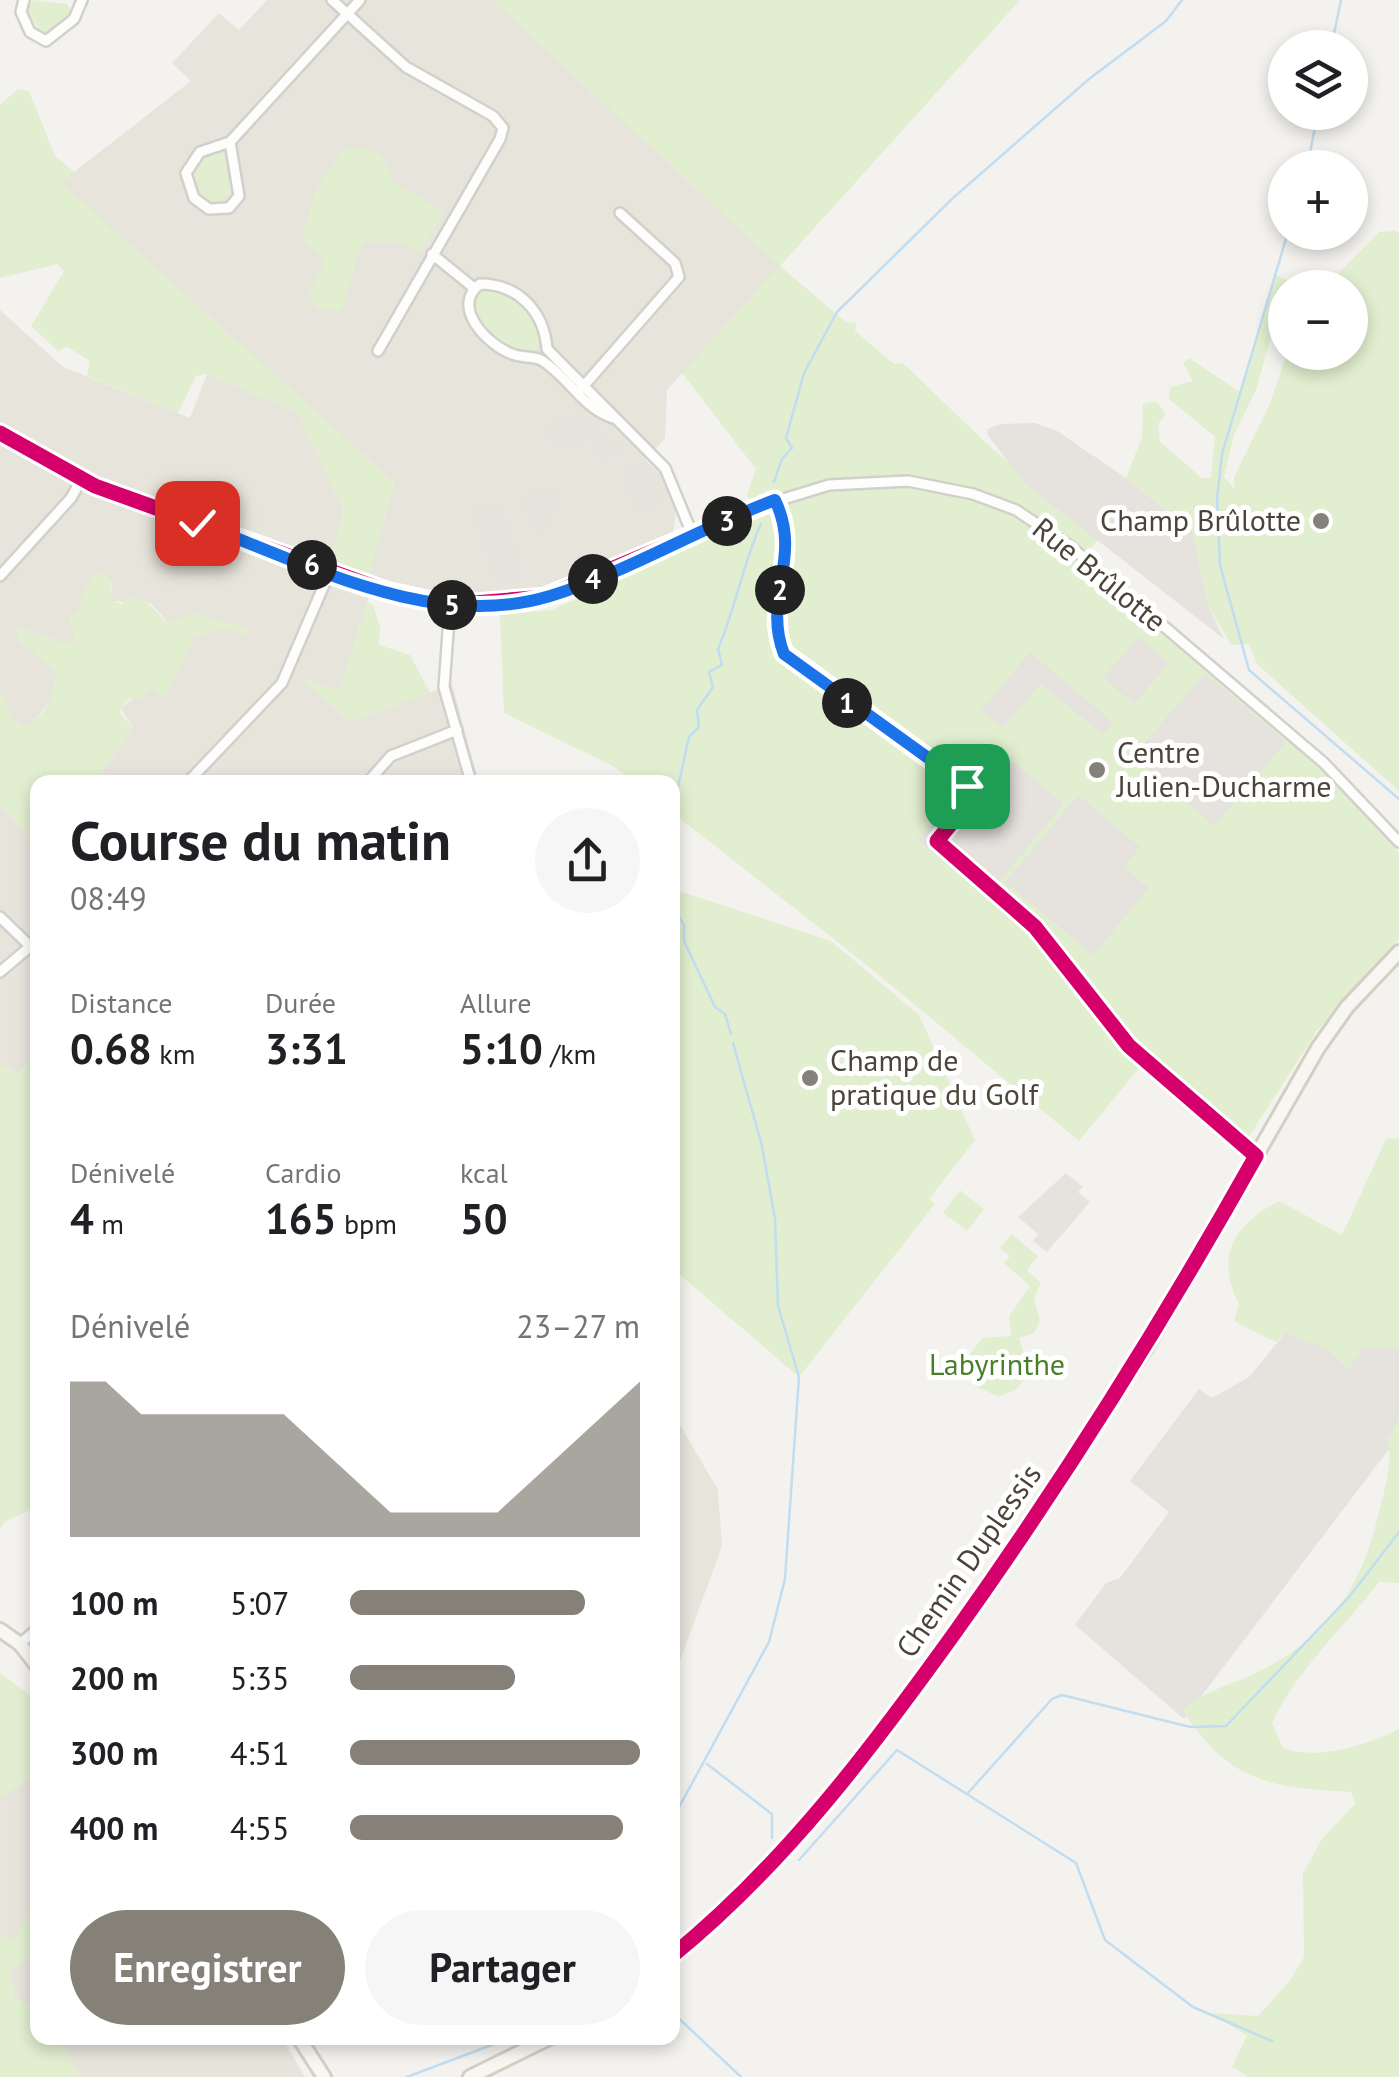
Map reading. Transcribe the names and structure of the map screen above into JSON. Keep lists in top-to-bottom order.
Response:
{
  "streets": {
    "street": ["Rue Brûlotte", "Chemin Duplessis"]
  },
  "parks": ["Labyrinthe"],
  "places": ["Champ Brûlotte", "Centre Julien-Ducharme", "Champ de pratique du Golf"],
  "page": {
    "map_buttons": ["+", "−"],
    "pins": [
      "3",
      "6",
      "4",
      "2",
      "5",
      "1"
    ],
    "heading": ["Course du matin", "08:49"],
    "stats": [
      ["Distance", "0.68 km"],
      ["Durée", "3:31"],
      ["Allure", "5:10 /km"],
      ["Dénivelé", "4 m"],
      ["Cardio", "165 bpm"],
      ["kcal", "50"]
    ],
    "chart": ["Dénivelé", "23–27 m"],
    "list": [
      {
        "name": "100 m",
        "note": "5:07"
      },
      {
        "name": "200 m",
        "note": "5:35"
      },
      {
        "name": "300 m",
        "note": "4:51"
      },
      {
        "name": "400 m",
        "note": "4:55"
      }
    ],
    "buttons": ["Enregistrer", "Partager"]
  }
}
